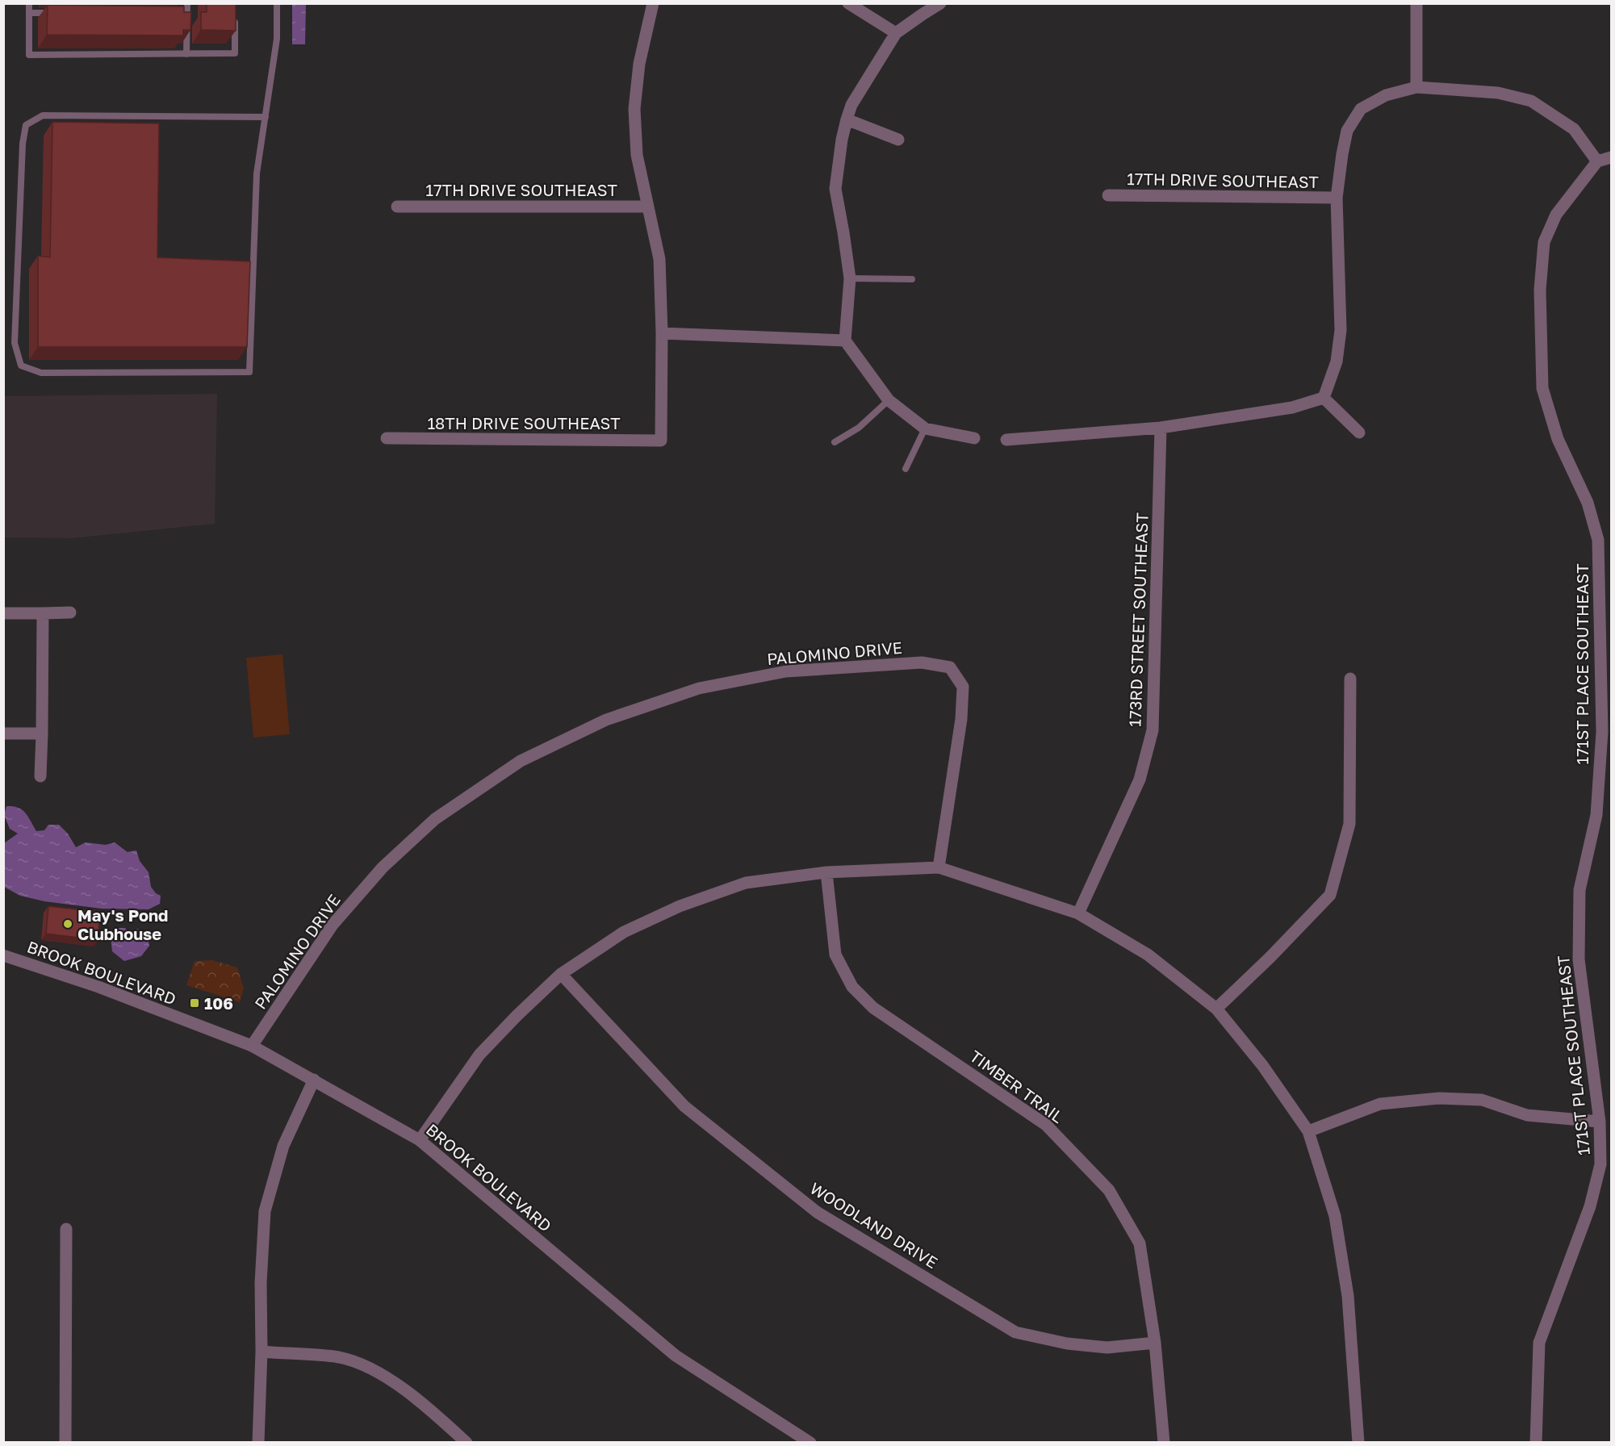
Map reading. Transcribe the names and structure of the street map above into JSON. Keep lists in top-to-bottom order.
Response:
{
  "streets": {
    "street": [
      "17TH DRIVE SOUTHEAST",
      "18TH DRIVE SOUTHEAST",
      "173RD STREET SOUTHEAST",
      "PALOMINO DRIVE",
      "171ST PLACE SOUTHEAST",
      "BROOK BOULEVARD",
      "TIMBER TRAIL",
      "WOODLAND DRIVE"
    ]
  },
  "crossings": [
    ["PALOMINO DRIVE", "BROOK BOULEVARD"],
    ["TIMBER TRAIL", "WOODLAND DRIVE"]
  ],
  "places": {
    "other": ["May's Pond Clubhouse"],
    "transit": ["106"]
  }
}
